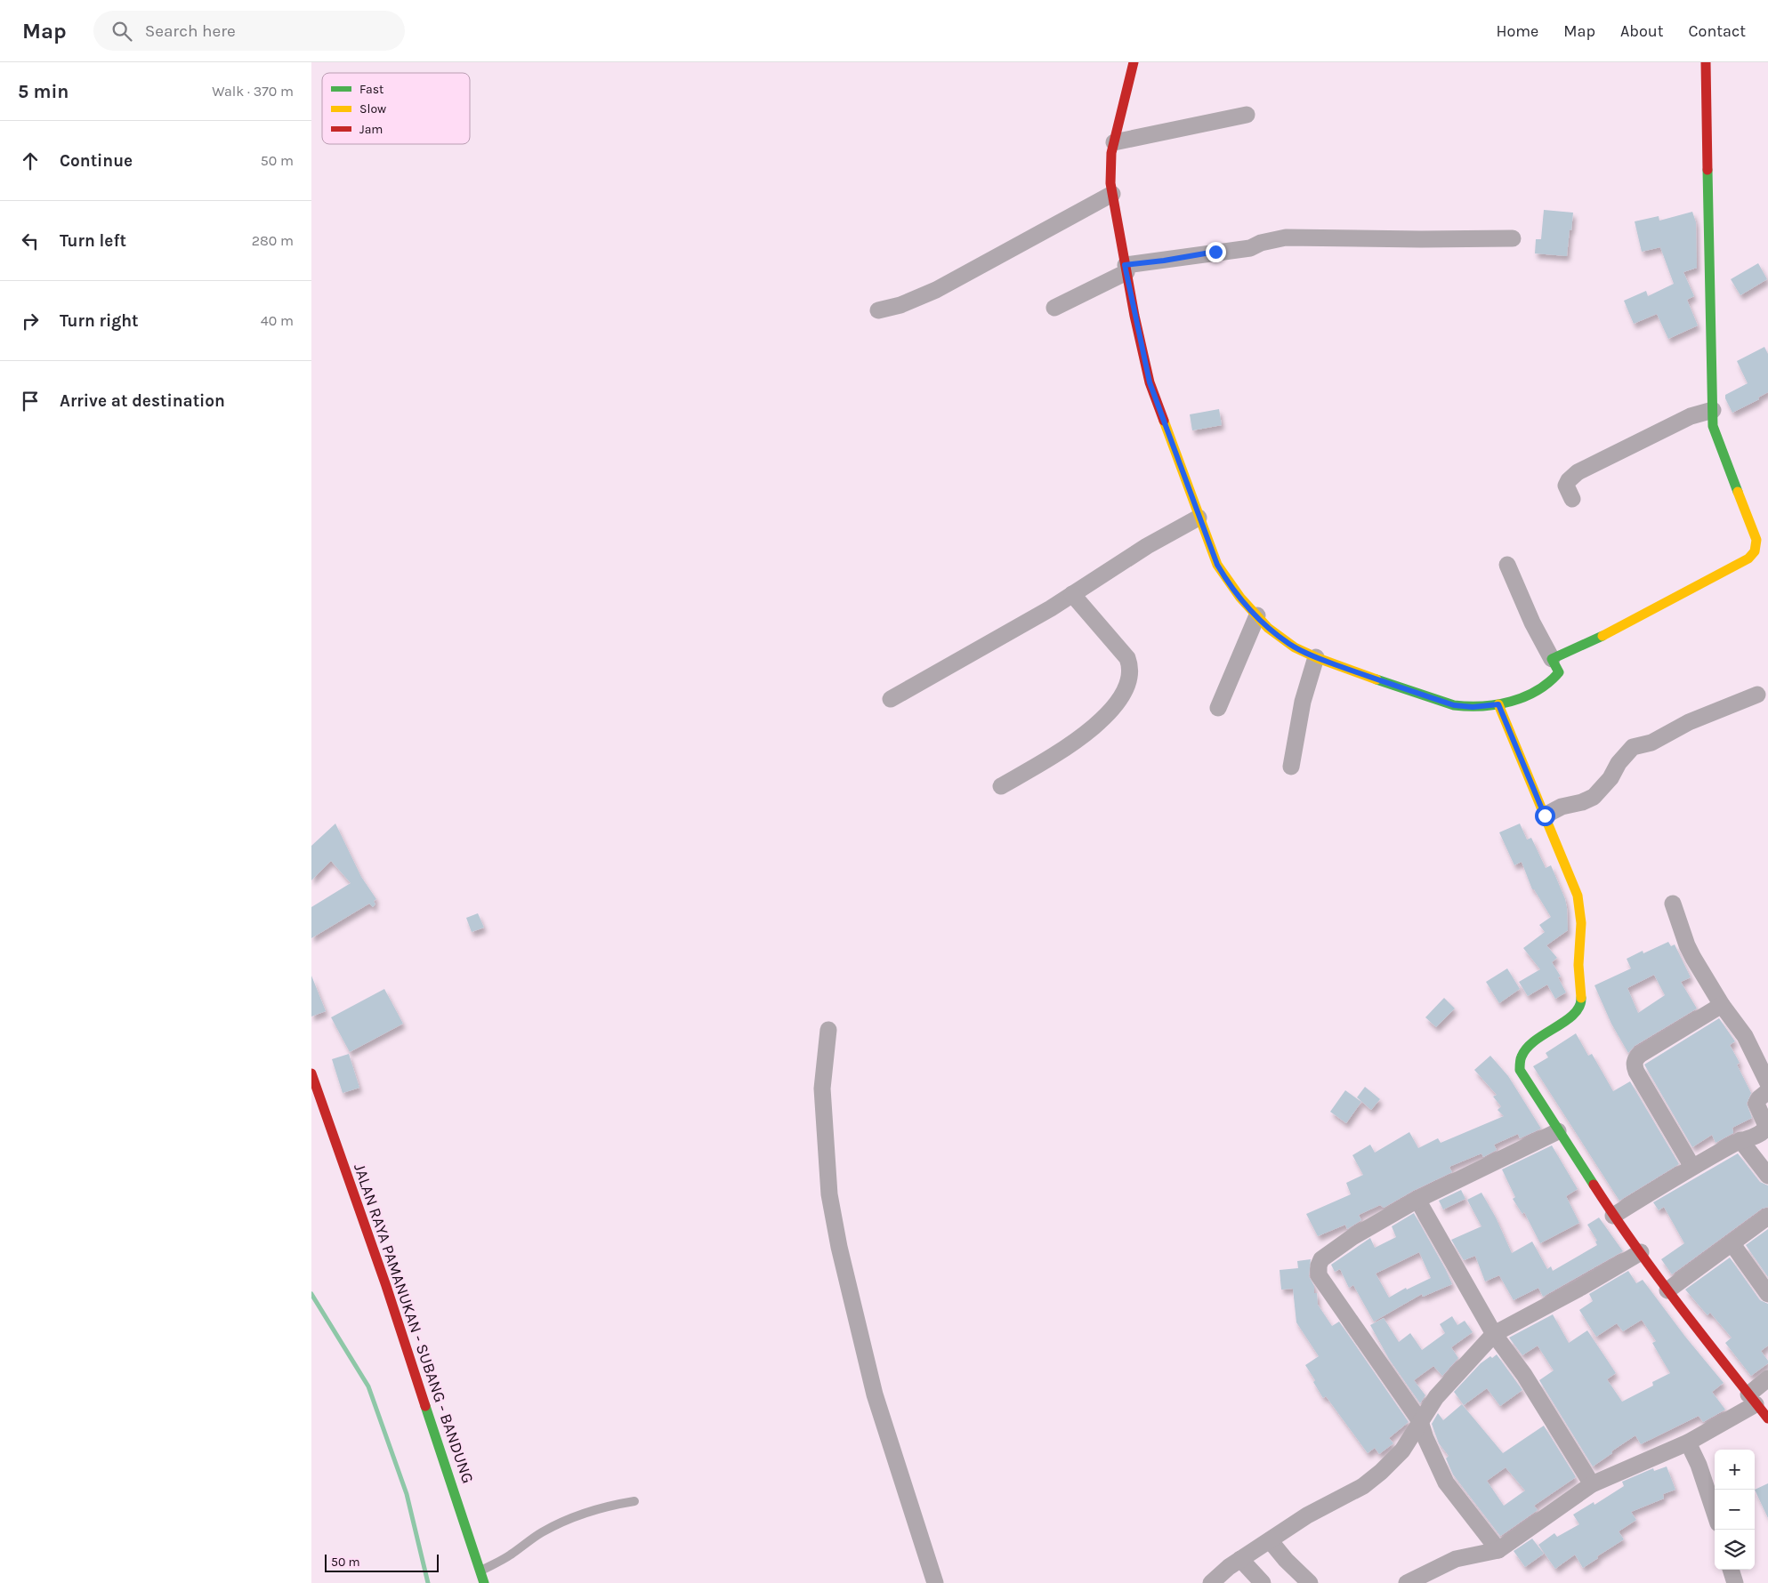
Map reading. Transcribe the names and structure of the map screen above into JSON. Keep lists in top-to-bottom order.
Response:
{
  "streets": {
    "street": ["JALAN RAYA PAMANUKAN - SUBANG - BANDUNG"]
  },
  "legend": ["Fast", "Slow", "Jam"],
  "scale_bar": "50 m",
  "page": {
    "header": "Map",
    "search": "Search here",
    "nav": [
      "Home",
      "Map",
      "About",
      "Contact"
    ],
    "heading": ["5 min", "Walk · 370 m"],
    "list": [
      ["Continue", "50 m"],
      ["Turn left", "280 m"],
      ["Turn right", "40 m"],
      "Arrive at destination"
    ],
    "map_buttons": ["+", "−"],
    "scale": "50 m"
  }
}
